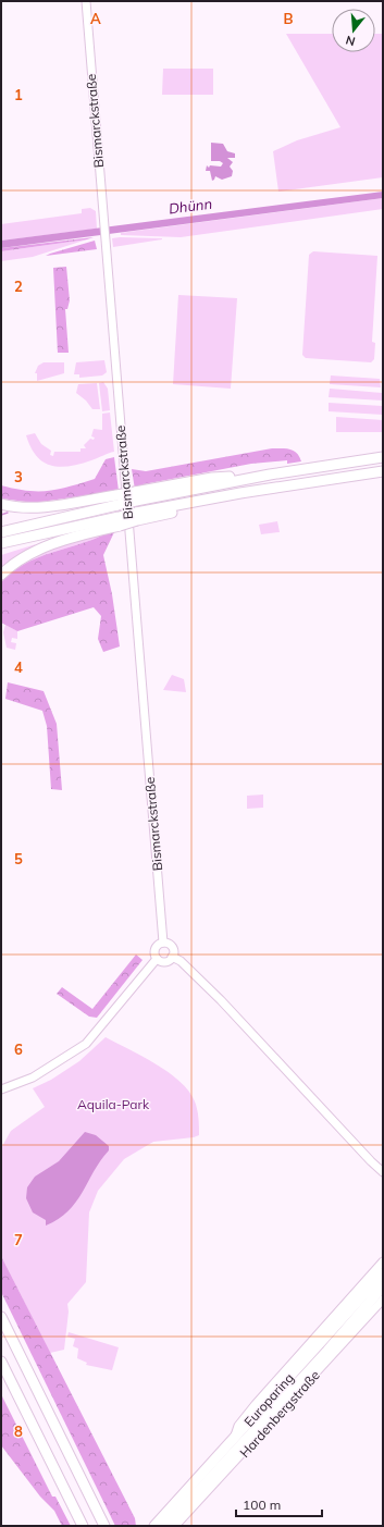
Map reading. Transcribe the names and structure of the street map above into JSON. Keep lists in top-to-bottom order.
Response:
{
  "streets": {
    "highway": ["Europaring"],
    "main road": ["Bismarckstraße", "Hardenbergstraße"]
  },
  "water": ["Dhünn"],
  "parks": ["Aquila-Park"],
  "scale_bar": "100 m",
  "north": "bottom",
  "grid": {
    "columns": ["A", "B"],
    "rows": [
      "1",
      "2",
      "3",
      "4",
      "5",
      "6",
      "7",
      "8"
    ]
  }
}
